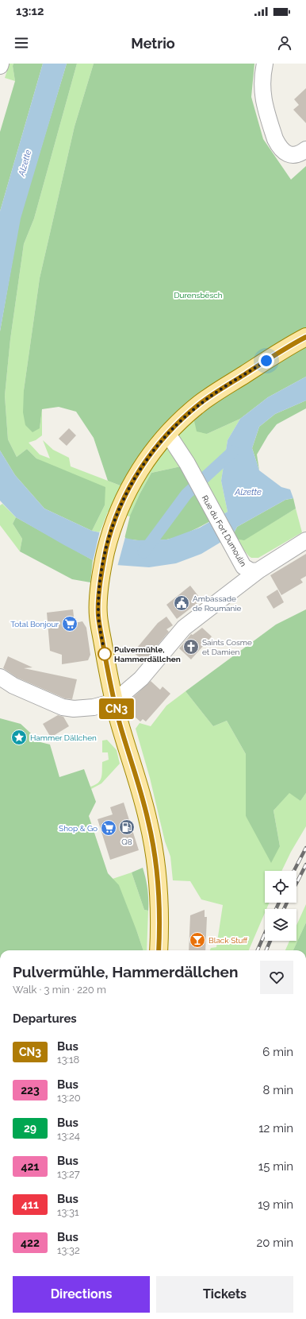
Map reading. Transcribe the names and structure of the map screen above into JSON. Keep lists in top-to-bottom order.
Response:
{
  "streets": {
    "street": ["Rue du Fort Dumoulin"]
  },
  "water": ["Alzette"],
  "parks": ["Durensbësch"],
  "places": {
    "public building": ["Ambassade de Roumanie"],
    "supermarket": ["Total Bonjour", "Shop & Go"],
    "church": ["Saints Cosme et Damien"],
    "other": ["Pulvermühle, Hammerdällchen"],
    "place": ["Hammer Dällchen"],
    "fuel station": ["Q8"],
    "bar": ["Black Stuff"]
  },
  "lines": ["bus line CN3"],
  "page": {
    "status": "13:12",
    "header": "Metrio",
    "on_map": "CN3",
    "heading": [
      ["Pulvermühle, Hammerdällchen", "Walk · 3 min · 220 m"],
      "Departures"
    ],
    "list": [
      {
        "mark": "CN3",
        "name": "Bus",
        "note": "13:18",
        "value": "6 min"
      },
      {
        "mark": "223",
        "name": "Bus",
        "note": "13:20",
        "value": "8 min"
      },
      {
        "mark": "29",
        "name": "Bus",
        "note": "13:24",
        "value": "12 min"
      },
      {
        "mark": "421",
        "name": "Bus",
        "note": "13:27",
        "value": "15 min"
      },
      {
        "mark": "411",
        "name": "Bus",
        "note": "13:31",
        "value": "19 min"
      },
      {
        "mark": "422",
        "name": "Bus",
        "note": "13:32",
        "value": "20 min"
      }
    ],
    "buttons": ["Directions", "Tickets"]
  }
}
